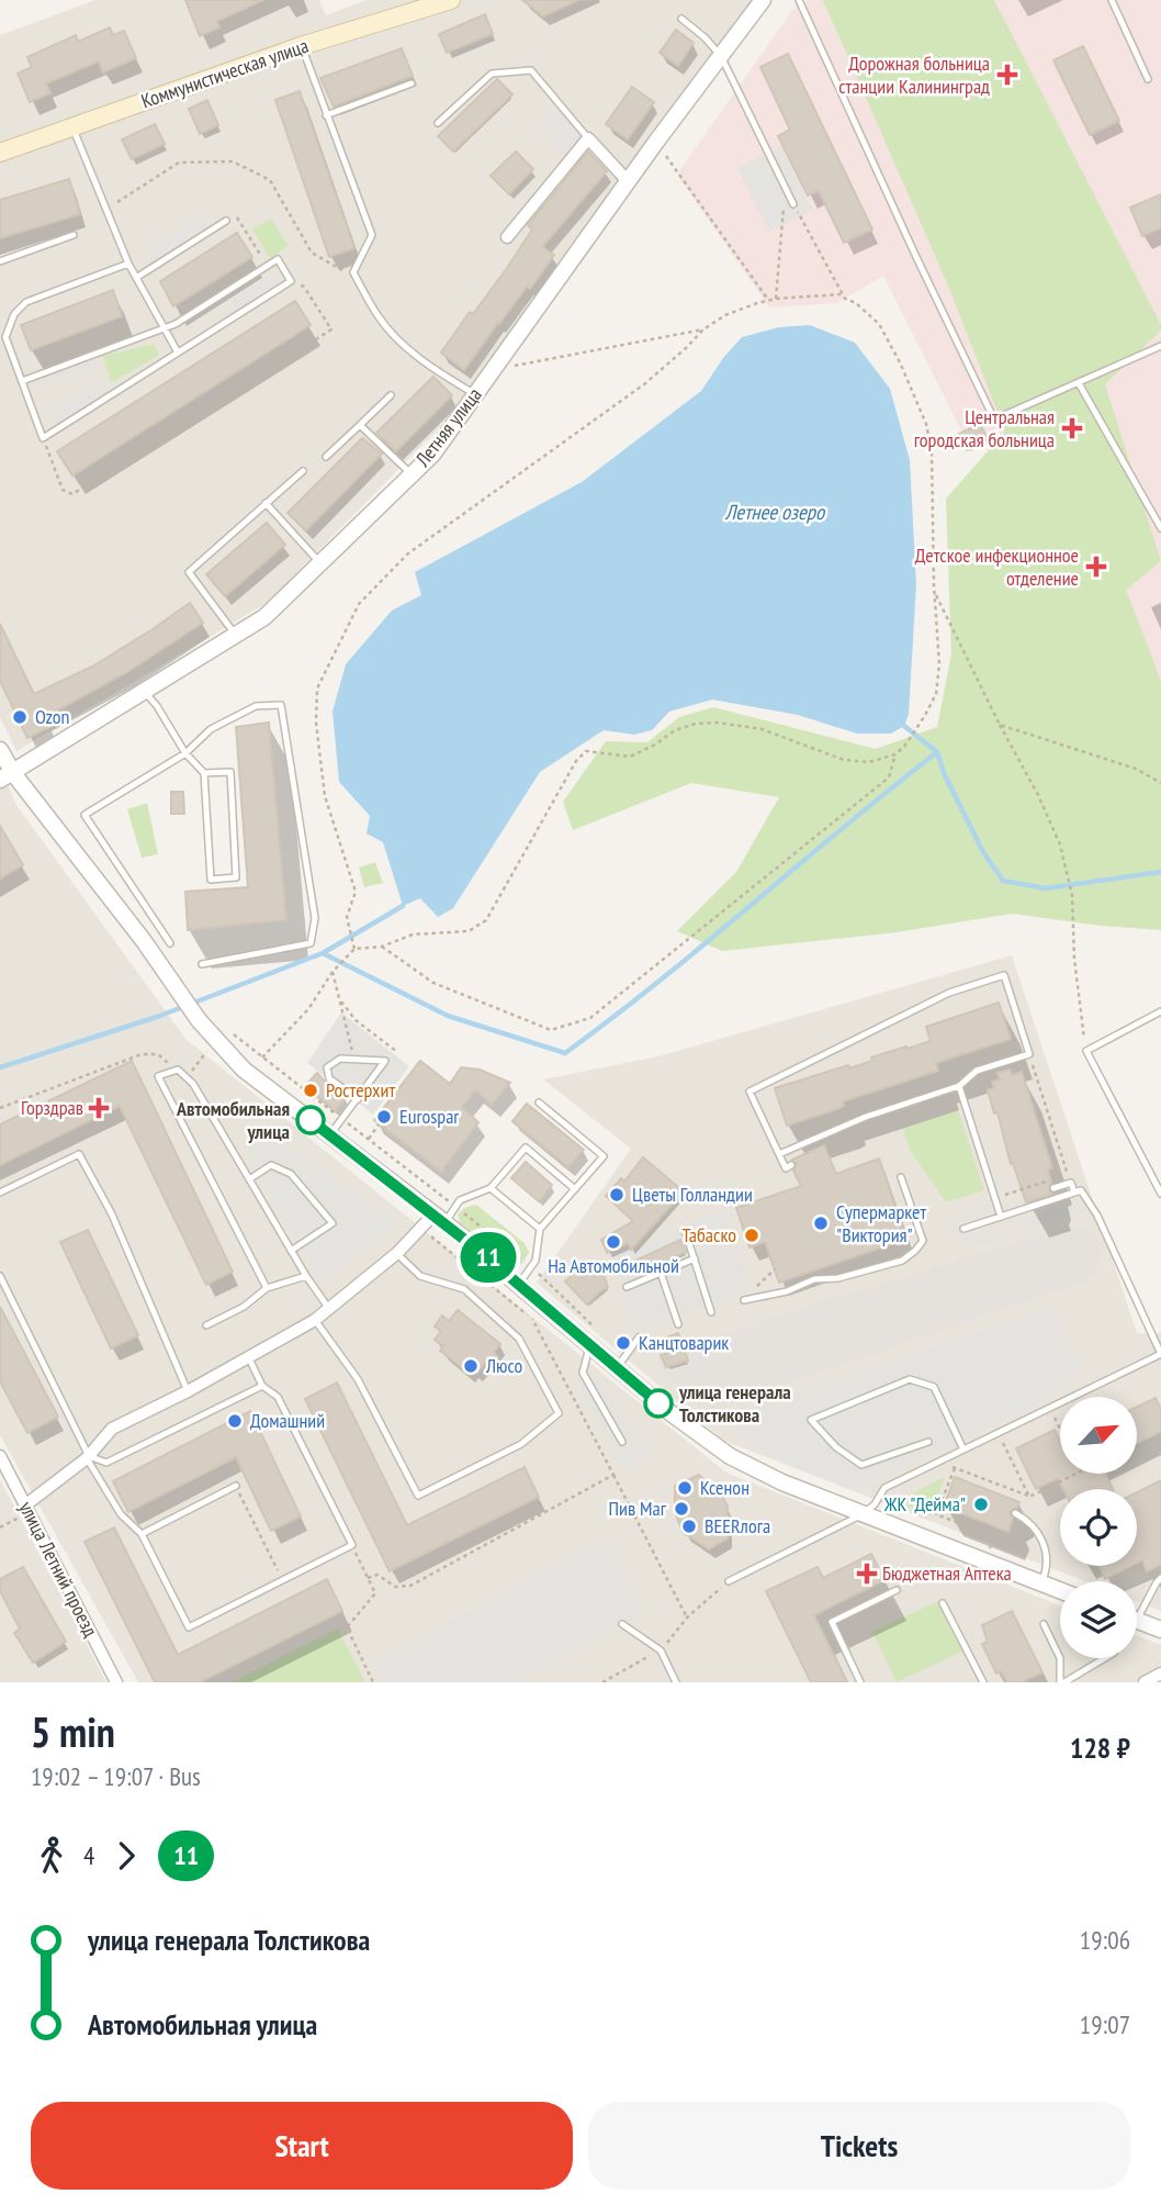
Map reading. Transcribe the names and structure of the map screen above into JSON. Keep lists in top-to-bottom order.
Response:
{
  "streets": {
    "main road": ["Коммунистическая улица"],
    "street": ["Летняя улица", "улица Летний проезд"]
  },
  "water": ["Летнее озеро"],
  "places": {
    "health": [
      "Дорожная больница станции Калининград",
      "Центральная городская больница",
      "Детское инфекционное отделение",
      "Горздрав",
      "Бюджетная Аптека"
    ],
    "other": [
      "Ozon",
      "Ростерхит",
      "Eurospar",
      "Автомобильная улица",
      "Цветы Голландии",
      "Супермаркет \"Виктория\"",
      "Табаско",
      "На Автомобильной",
      "Канцтоварик",
      "Люсо",
      "улица генерала Толстикова",
      "Домашний",
      "Ксенон",
      "ЖК \"Дейма\"",
      "Пив Маг",
      "BEERлога"
    ]
  },
  "lines": ["bus line 11"],
  "north": "top right",
  "page": {
    "on_map": "11",
    "heading": ["5 min", "19:02 – 19:07 · Bus", "128 ₽"],
    "legs": ["4", "11"],
    "list": [
      {
        "name": "улица генерала Толстикова",
        "value": "19:06"
      },
      {
        "name": "Автомобильная улица",
        "value": "19:07"
      }
    ],
    "buttons": ["Start", "Tickets"]
  }
}
